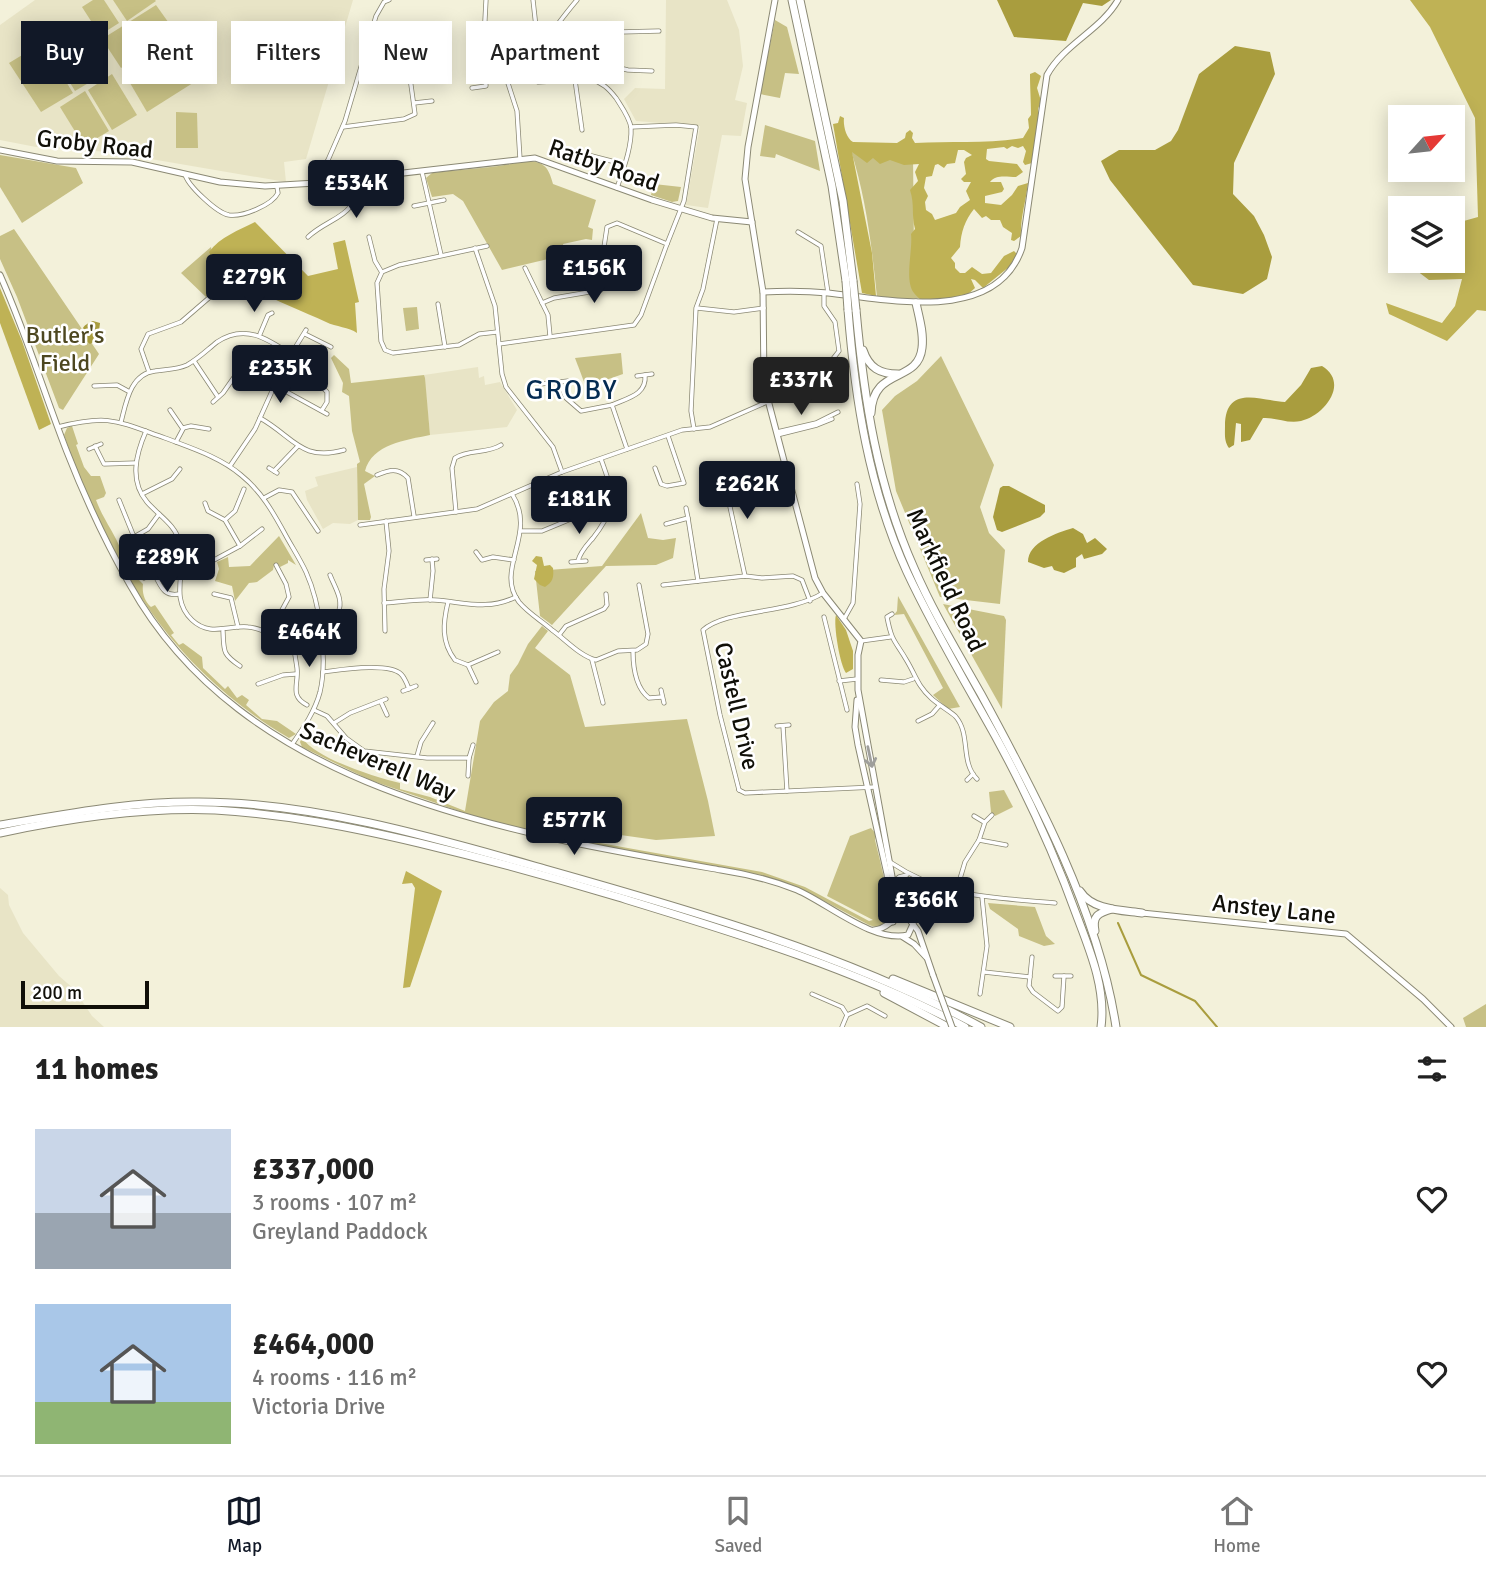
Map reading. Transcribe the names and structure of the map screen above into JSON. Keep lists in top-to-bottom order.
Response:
{
  "streets": {
    "highway": ["Markfield Road"],
    "street": [
      "Groby Road",
      "Ratby Road",
      "Castell Drive",
      "Sacheverell Way",
      "Anstey Lane"
    ]
  },
  "crossings": [
    ["Groby Road", "Ratby Road"]
  ],
  "districts": ["GROBY"],
  "parks": ["Butler's Field"],
  "scale_bar": "200 m",
  "north": "top right",
  "page": {
    "chip": [
      "Buy",
      "Rent",
      "Filters",
      "New",
      "Apartment"
    ],
    "price": [
      "£534K",
      "£156K",
      "£279K",
      "£235K",
      "£337K",
      "£262K",
      "£181K",
      "£289K",
      "£464K",
      "£577K",
      "£366K"
    ],
    "scale": "200 m",
    "heading": "11 homes",
    "list": [
      {
        "name": "£337,000",
        "note": "3 rooms · 107 m² · Greyland Paddock"
      },
      {
        "name": "£464,000",
        "note": "4 rooms · 116 m² · Victoria Drive"
      }
    ],
    "tabs": ["Map", "Saved", "Home"]
  }
}
